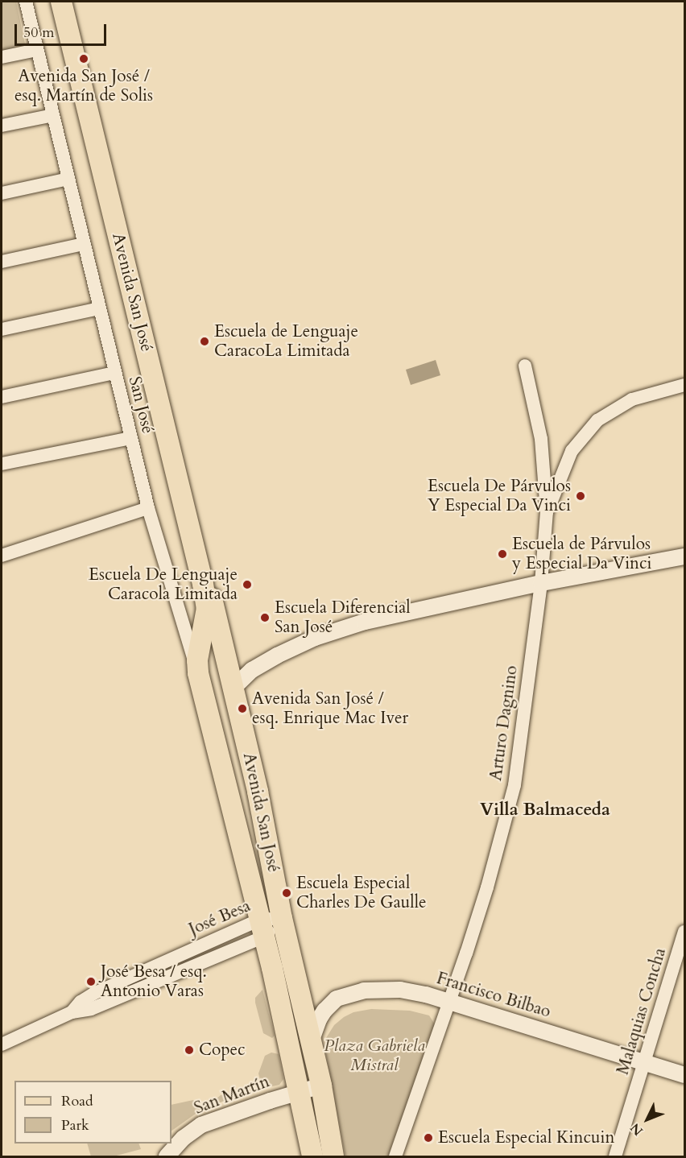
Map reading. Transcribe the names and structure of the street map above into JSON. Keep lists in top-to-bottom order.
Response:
{
  "streets": {
    "main road": ["Avenida San José"],
    "street": [
      "San José",
      "Arturo Dagnino",
      "José Besa",
      "Francisco Bilbao",
      "Malaquias Concha",
      "San Martín"
    ]
  },
  "crossings": [
    ["Avenida San José", "San José"],
    ["Avenida San José", "José Besa"],
    ["Avenida San José", "Francisco Bilbao"],
    ["Avenida San José", "San Martín"],
    ["Arturo Dagnino", "Francisco Bilbao"],
    ["Francisco Bilbao", "Malaquias Concha"]
  ],
  "districts": ["Villa Balmaceda"],
  "parks": ["Plaza Gabriela Mistral"],
  "places": [
    "Avenida San José / esq. Martín de Solis",
    "Escuela de Lenguaje CaracoLa Limitada",
    "Escuela De Párvulos Y Especial Da Vinci",
    "Escuela de Párvulos y Especial Da Vinci",
    "Escuela De Lenguaje Caracola Limitada",
    "Escuela Diferencial San José",
    "Avenida San José / esq. Enrique Mac Iver",
    "Escuela Especial Charles De Gaulle",
    "José Besa / esq. Antonio Varas",
    "Copec",
    "Escuela Especial Kincuin"
  ],
  "legend": ["Road", "Park"],
  "scale_bar": "50 m",
  "north": "bottom left"
}
